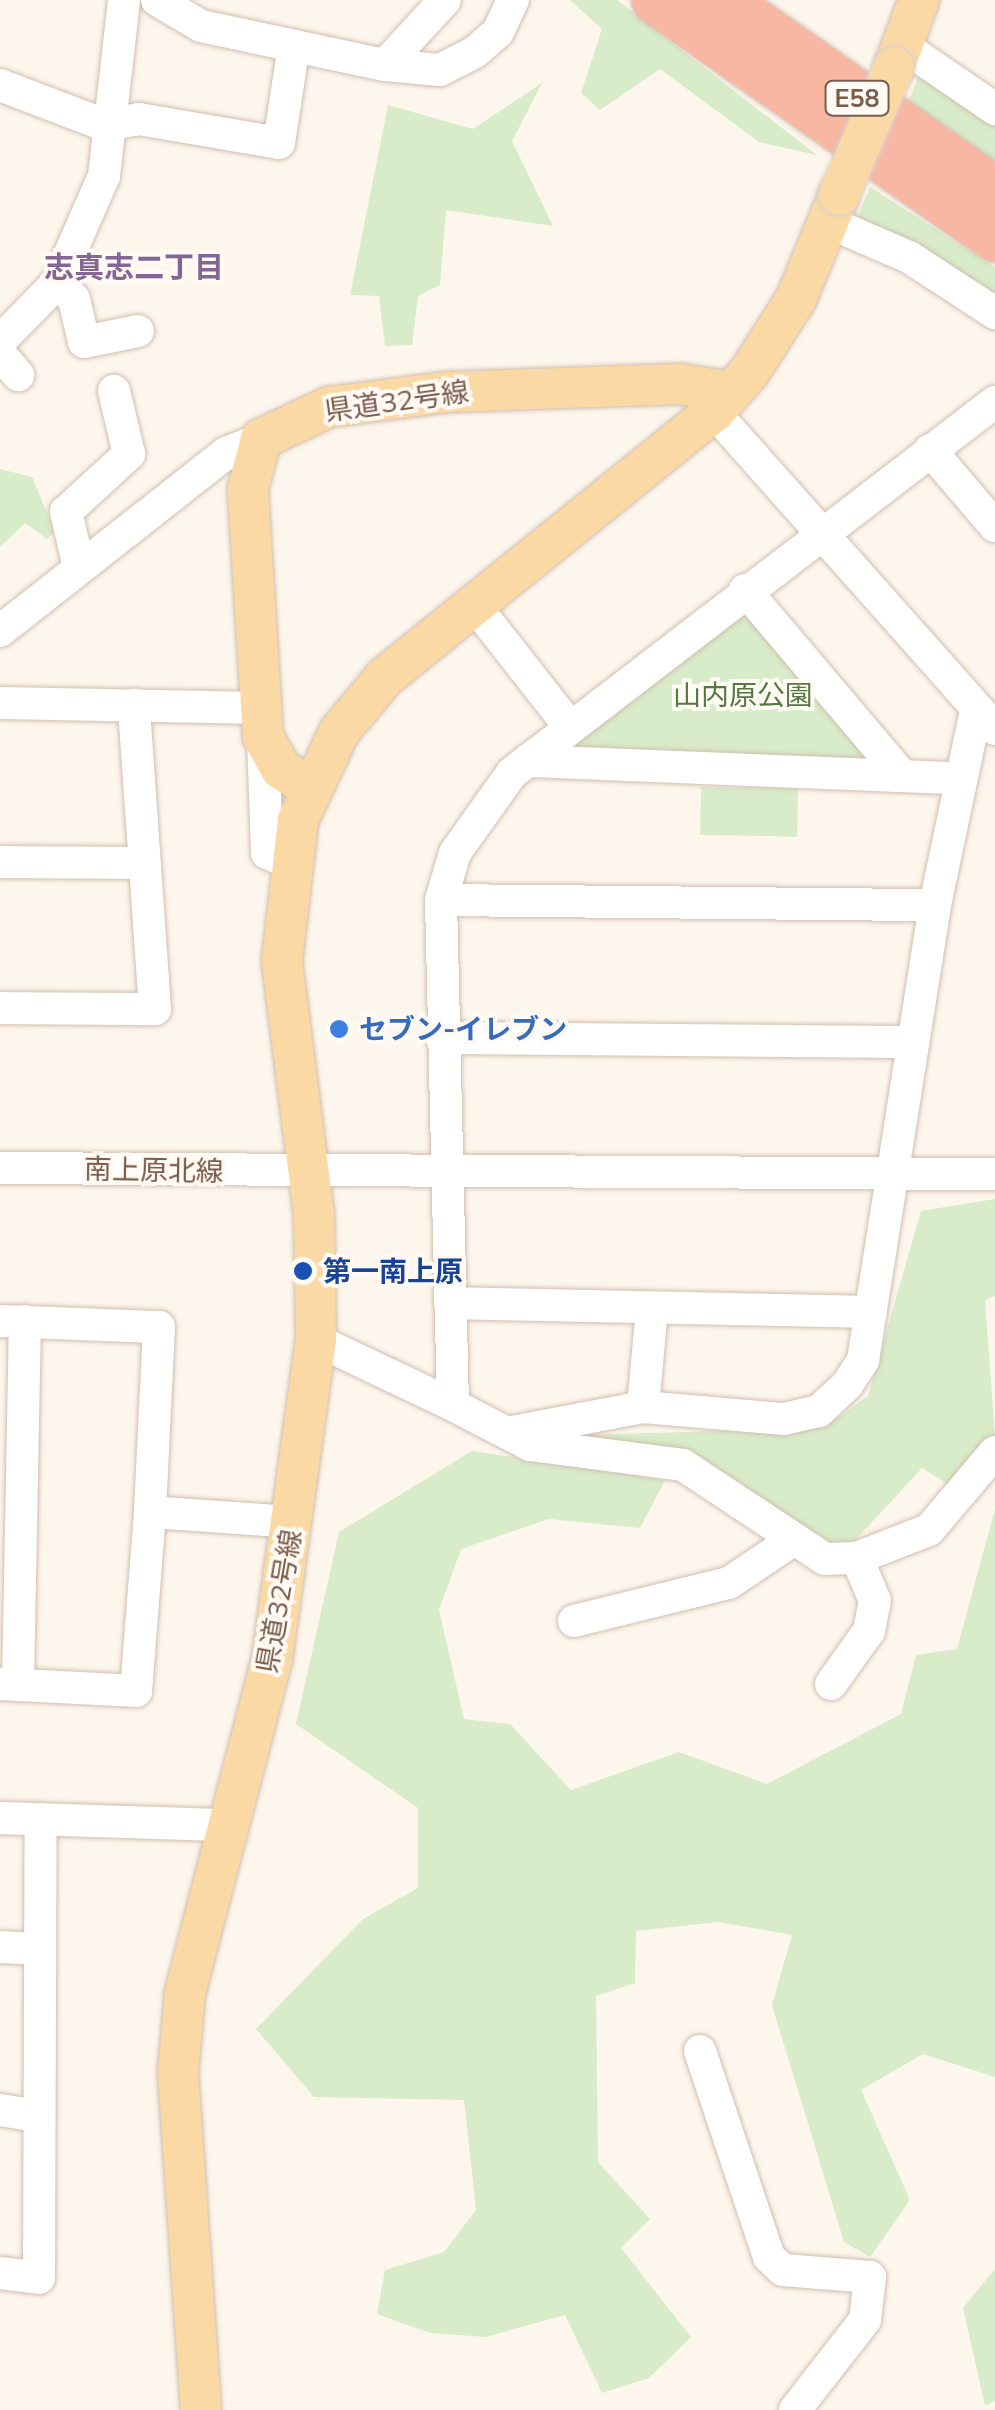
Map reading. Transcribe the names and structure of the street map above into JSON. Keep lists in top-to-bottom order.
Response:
{
  "streets": {
    "highway": ["E58"],
    "main road": ["県道32号線"],
    "street": ["南上原北線"]
  },
  "crossings": [
    ["県道32号線", "南上原北線"]
  ],
  "districts": ["志真志二丁目"],
  "parks": ["山内原公園"],
  "places": ["セブン-イレブン", "第一南上原"]
}
